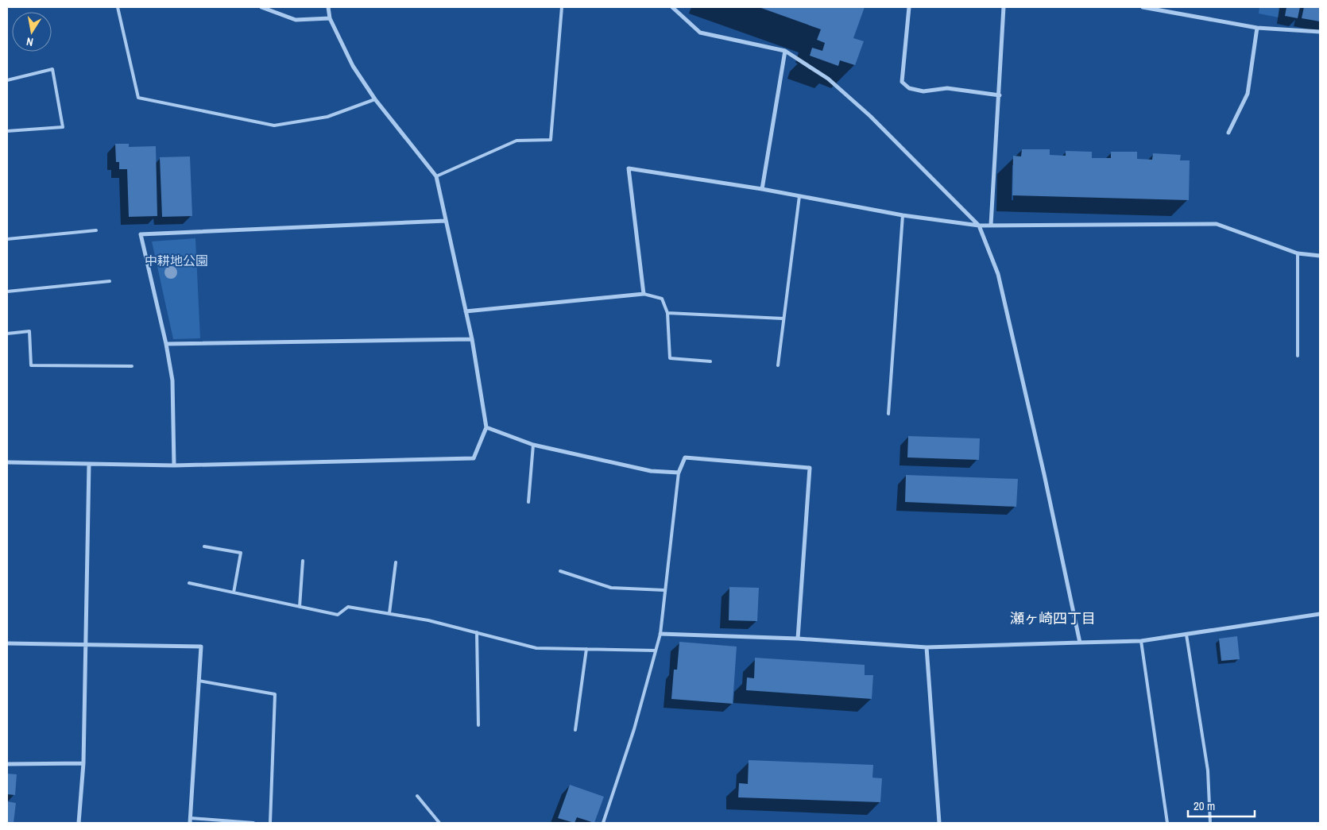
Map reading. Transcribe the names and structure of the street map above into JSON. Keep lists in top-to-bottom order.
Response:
{
  "districts": ["瀬ヶ崎四丁目"],
  "parks": ["中耕地公園"],
  "scale_bar": "20 m",
  "north": "bottom"
}
